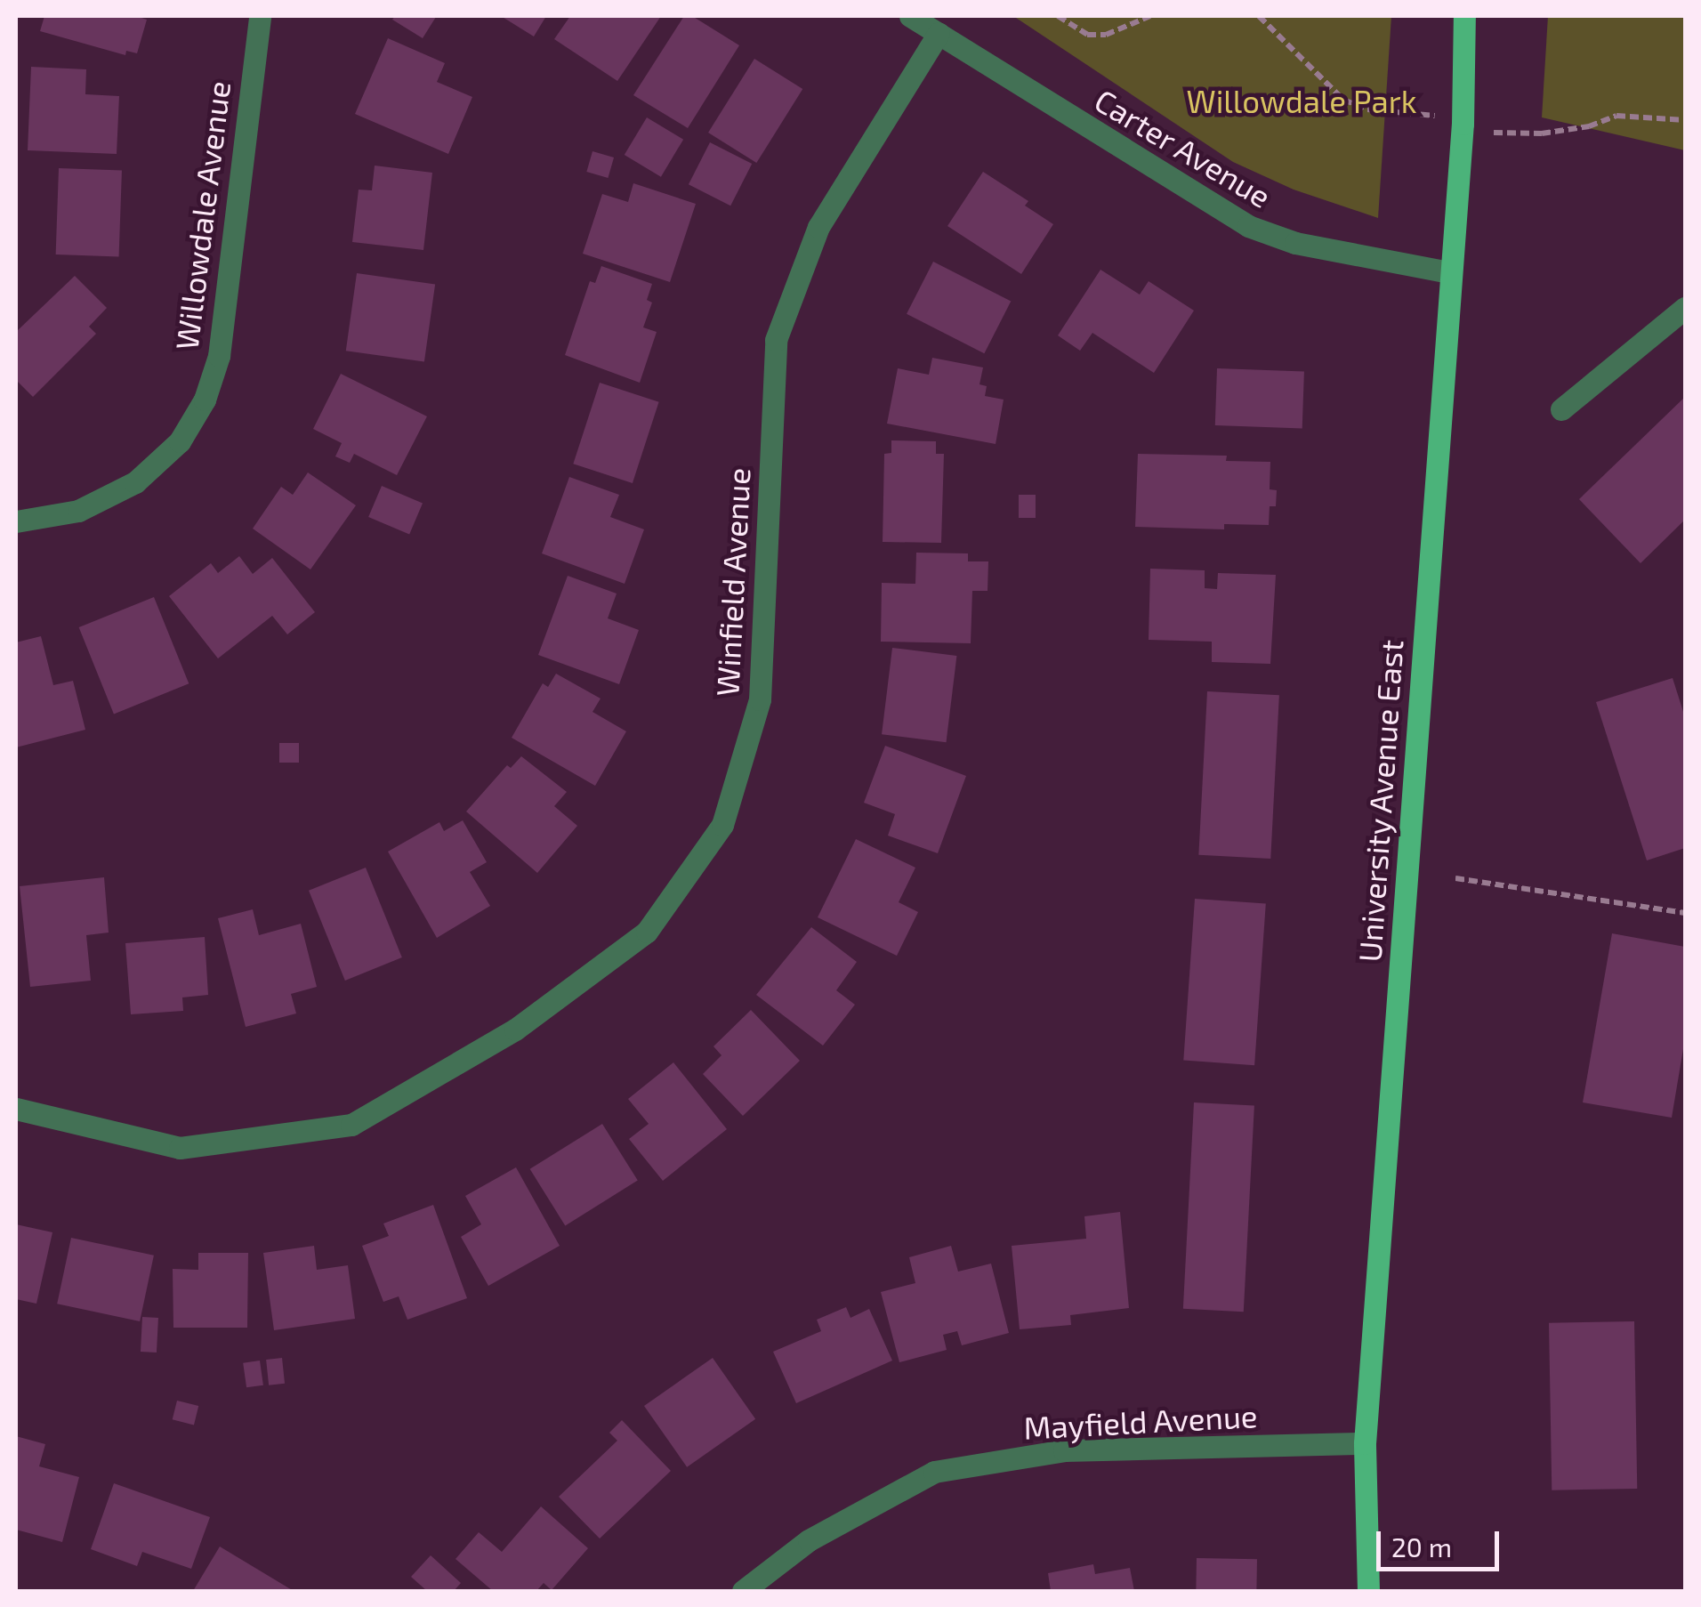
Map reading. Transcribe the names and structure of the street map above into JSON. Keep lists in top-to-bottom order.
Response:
{
  "streets": {
    "main road": ["University Avenue East"],
    "street": [
      "Carter Avenue",
      "Willowdale Avenue",
      "Winfield Avenue",
      "Mayfield Avenue"
    ]
  },
  "crossings": [
    ["Carter Avenue", "Winfield Avenue"],
    ["Carter Avenue", "University Avenue East"],
    ["University Avenue East", "Mayfield Avenue"]
  ],
  "parks": ["Willowdale Park"],
  "scale_bar": "20 m"
}
